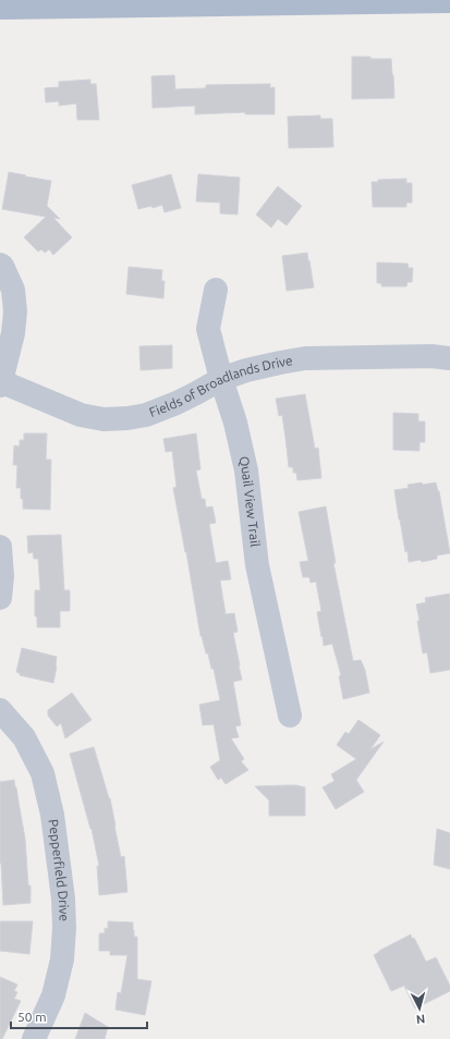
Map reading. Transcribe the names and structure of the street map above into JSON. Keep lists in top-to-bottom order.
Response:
{
  "streets": {
    "street": ["Fields of Broadlands Drive", "Quail View Trail", "Pepperfield Drive"]
  },
  "crossings": [
    ["Fields of Broadlands Drive", "Quail View Trail"]
  ],
  "scale_bar": "50 m",
  "north": "bottom"
}
